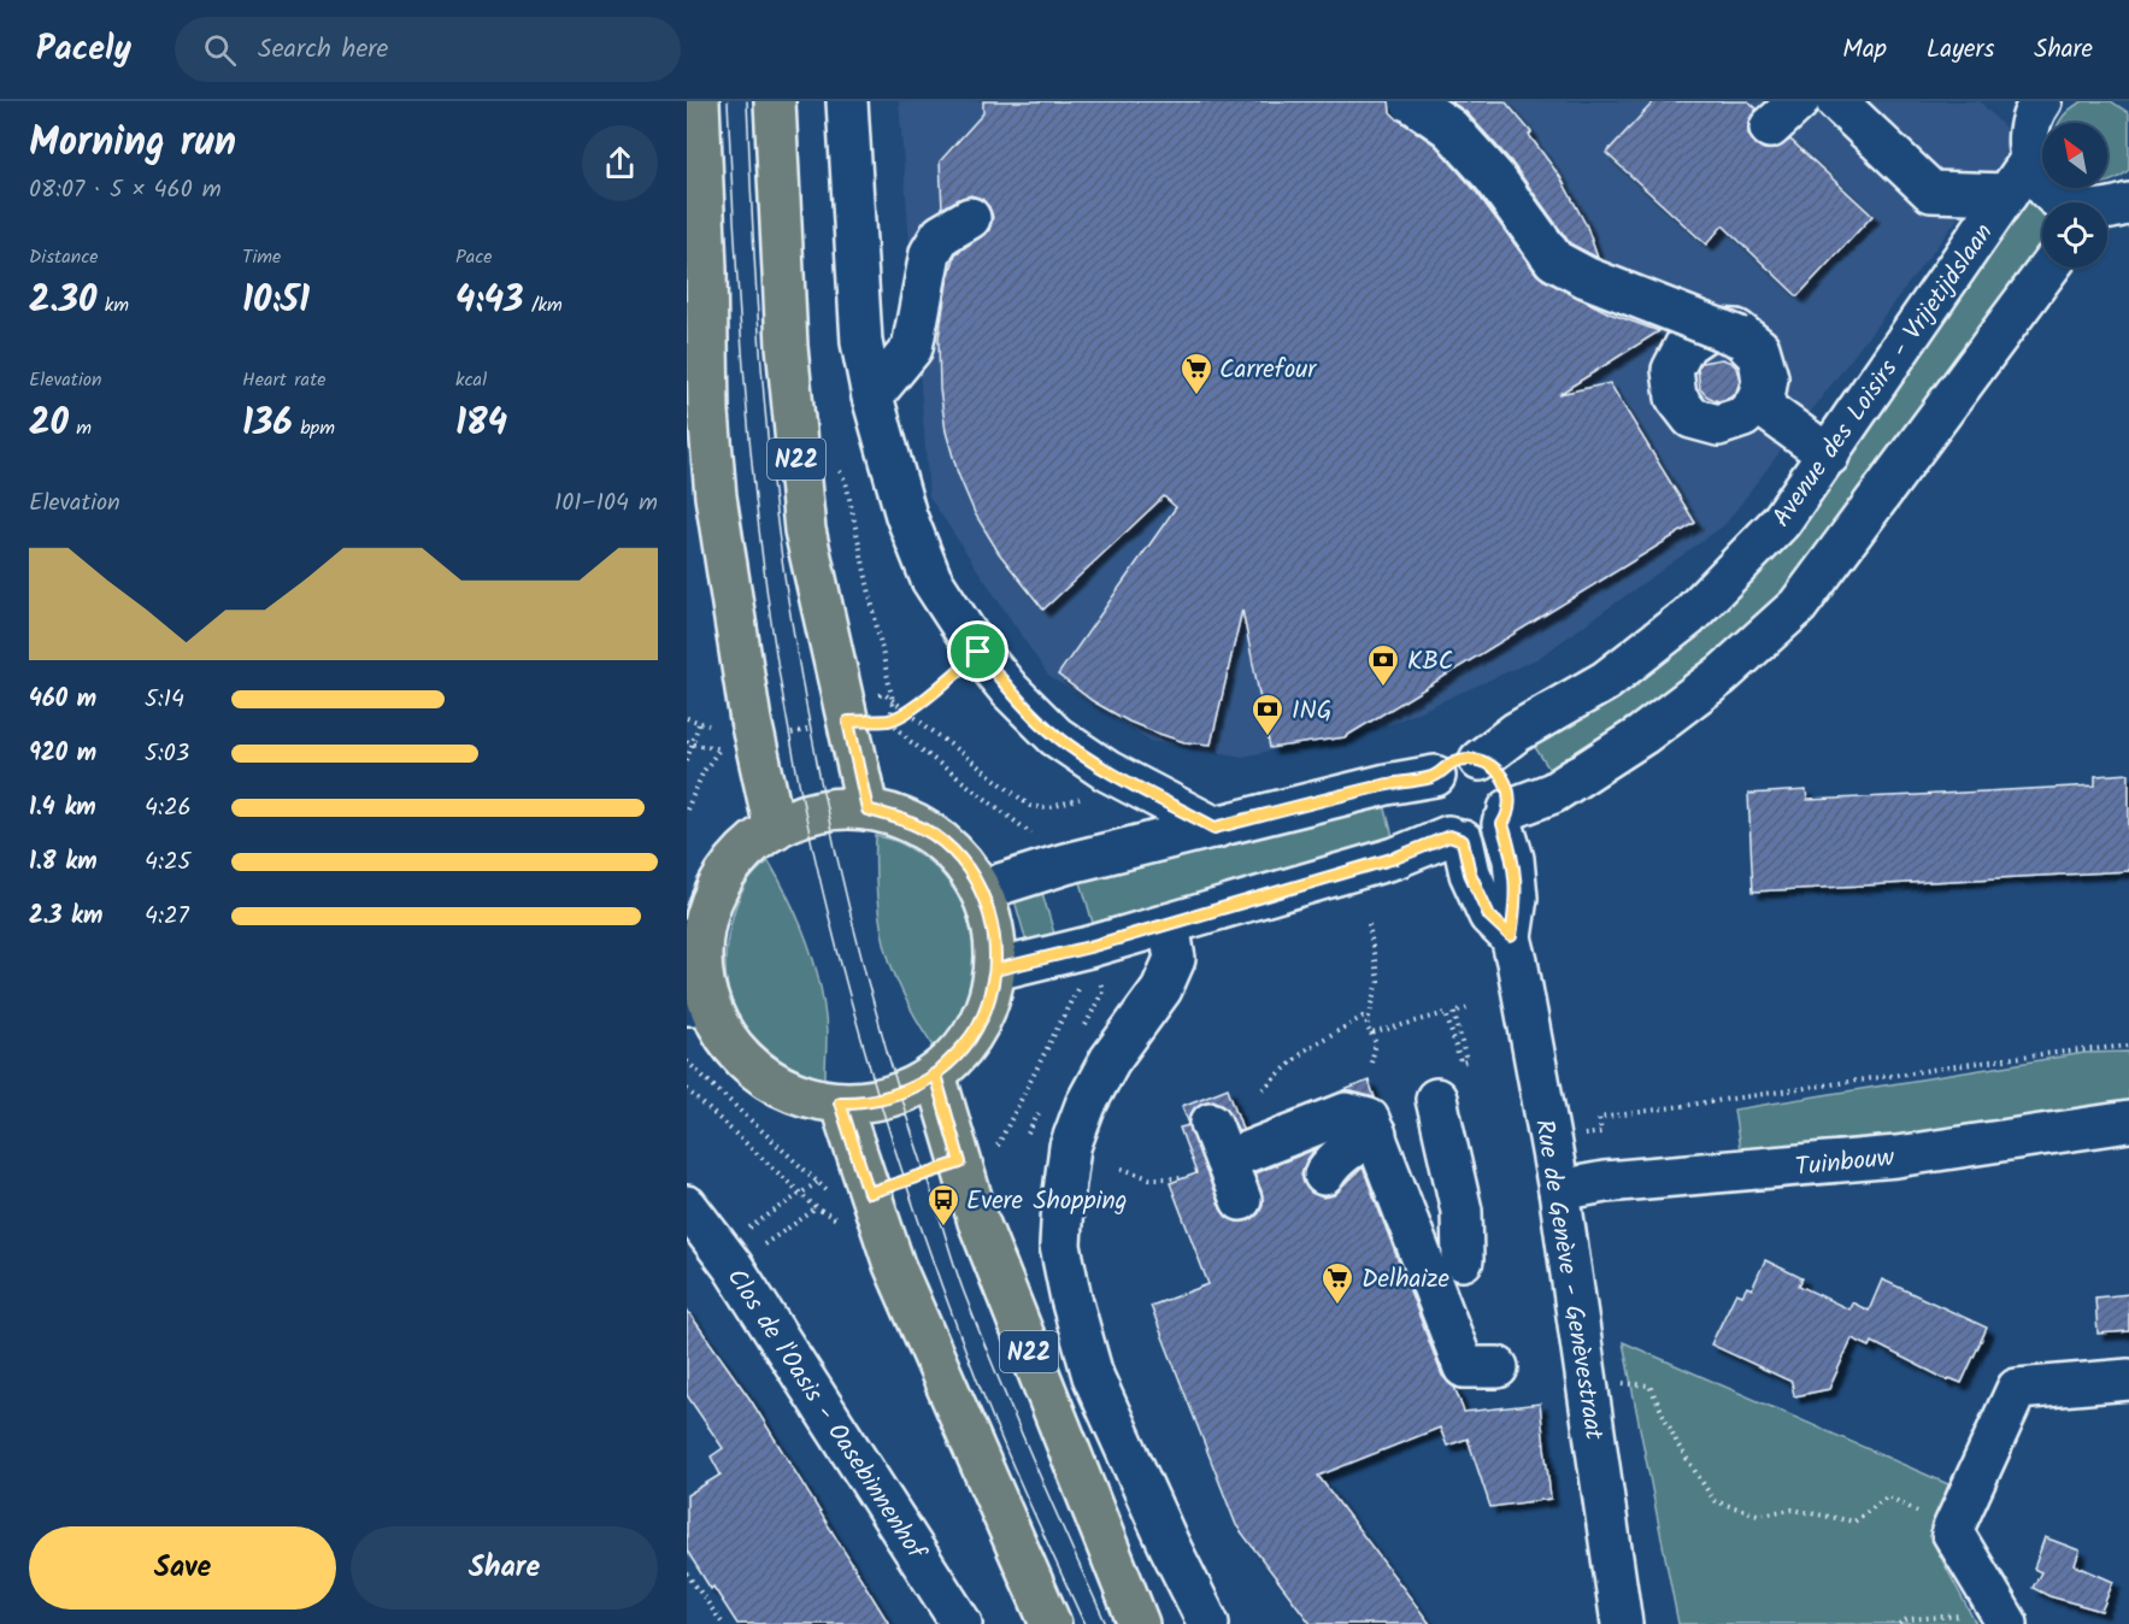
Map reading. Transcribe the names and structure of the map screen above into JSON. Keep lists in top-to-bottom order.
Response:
{
  "streets": {
    "main road": ["N22"],
    "street": [
      "Avenue des Loisirs - Vrijetijdslaan",
      "Tuinbouw",
      "Rue de Genève - Genèvestraat",
      "Clos de l'Oasis - Oasebinnenhof"
    ]
  },
  "crossings": [
    ["Avenue des Loisirs - Vrijetijdslaan", "Rue de Genève - Genèvestraat"],
    ["Tuinbouw", "Rue de Genève - Genèvestraat"]
  ],
  "places": {
    "supermarket": ["Carrefour", "Delhaize"],
    "bank": ["KBC", "ING"],
    "bus stop": ["Evere Shopping"]
  },
  "north": "top left",
  "page": {
    "header": "Pacely",
    "search": "Search here",
    "nav": ["Map", "Layers", "Share"],
    "heading": ["Morning run", "08:07 · 5 × 460 m"],
    "stats": [
      ["Distance", "2.30 km"],
      ["Time", "10:51"],
      ["Pace", "4:43 /km"],
      ["Elevation", "20 m"],
      ["Heart rate", "136 bpm"],
      ["kcal", "184"]
    ],
    "chart": ["Elevation", "101–104 m"],
    "list": [
      {
        "name": "460 m",
        "note": "5:14"
      },
      {
        "name": "920 m",
        "note": "5:03"
      },
      {
        "name": "1.4 km",
        "note": "4:26"
      },
      {
        "name": "1.8 km",
        "note": "4:25"
      },
      {
        "name": "2.3 km",
        "note": "4:27"
      }
    ],
    "buttons": ["Save", "Share"]
  }
}
